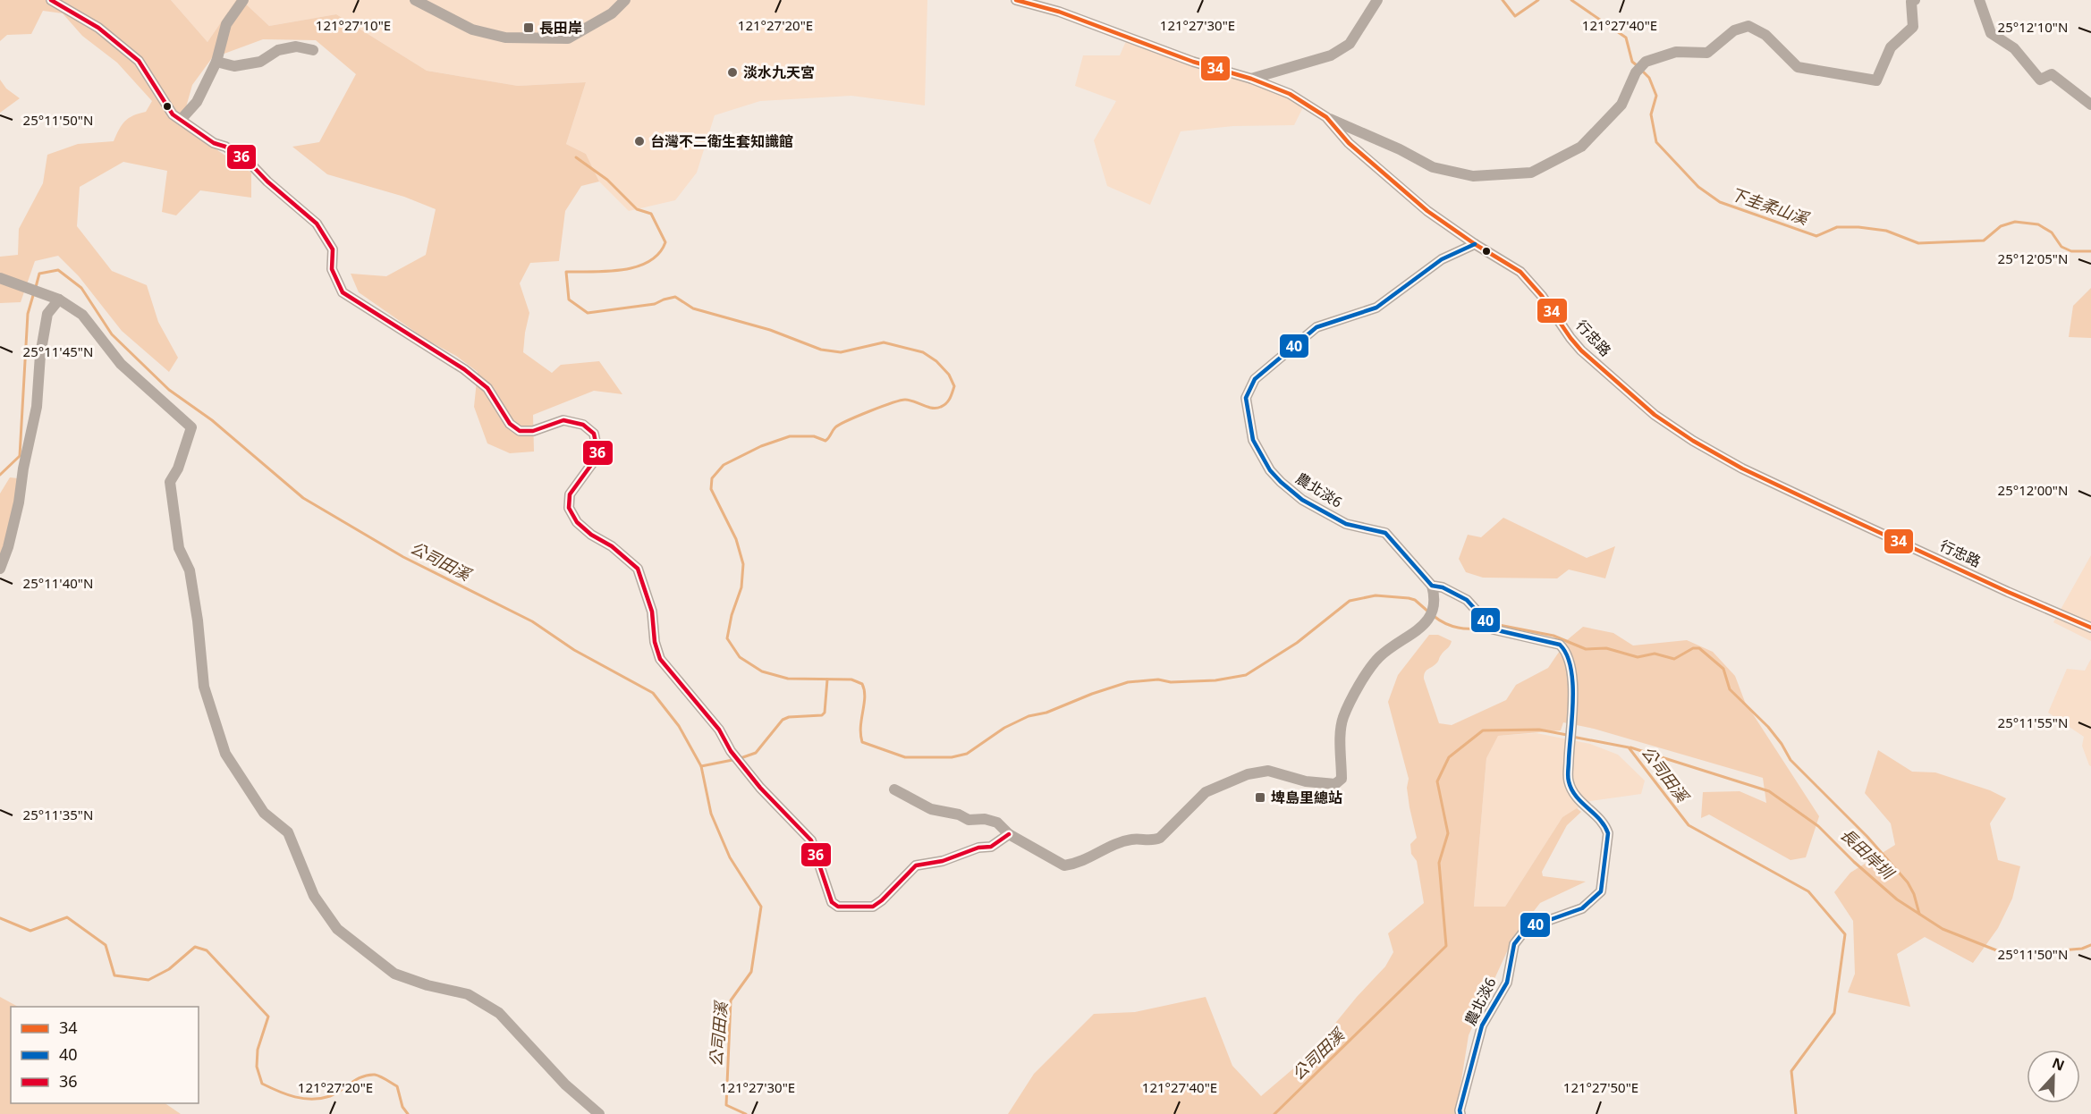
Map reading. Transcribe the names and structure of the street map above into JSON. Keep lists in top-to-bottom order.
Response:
{
  "streets": {
    "street": ["行忠路", "農北淡6"]
  },
  "crossings": [
    ["行忠路", "農北淡6"]
  ],
  "water": ["下圭柔山溪", "公司田溪", "長田岸圳"],
  "places": {
    "transit": ["長田岸", "埤島里總站"],
    "other": ["淡水九天宮", "台灣不二衛生套知識館"]
  },
  "lines": ["transit line 34", "transit line 36", "transit line 40"],
  "legend": ["34", "40", "36"],
  "north": "top",
  "coordinates": [
    "121°27'10\"E",
    "121°27'20\"E",
    "121°27'30\"E",
    "121°27'40\"E",
    "25°12'10\"N",
    "25°11'50\"N",
    "25°12'05\"N",
    "25°11'45\"N",
    "25°12'00\"N",
    "25°11'40\"N",
    "25°11'55\"N",
    "25°11'35\"N",
    "121°27'50\"E"
  ]
}
